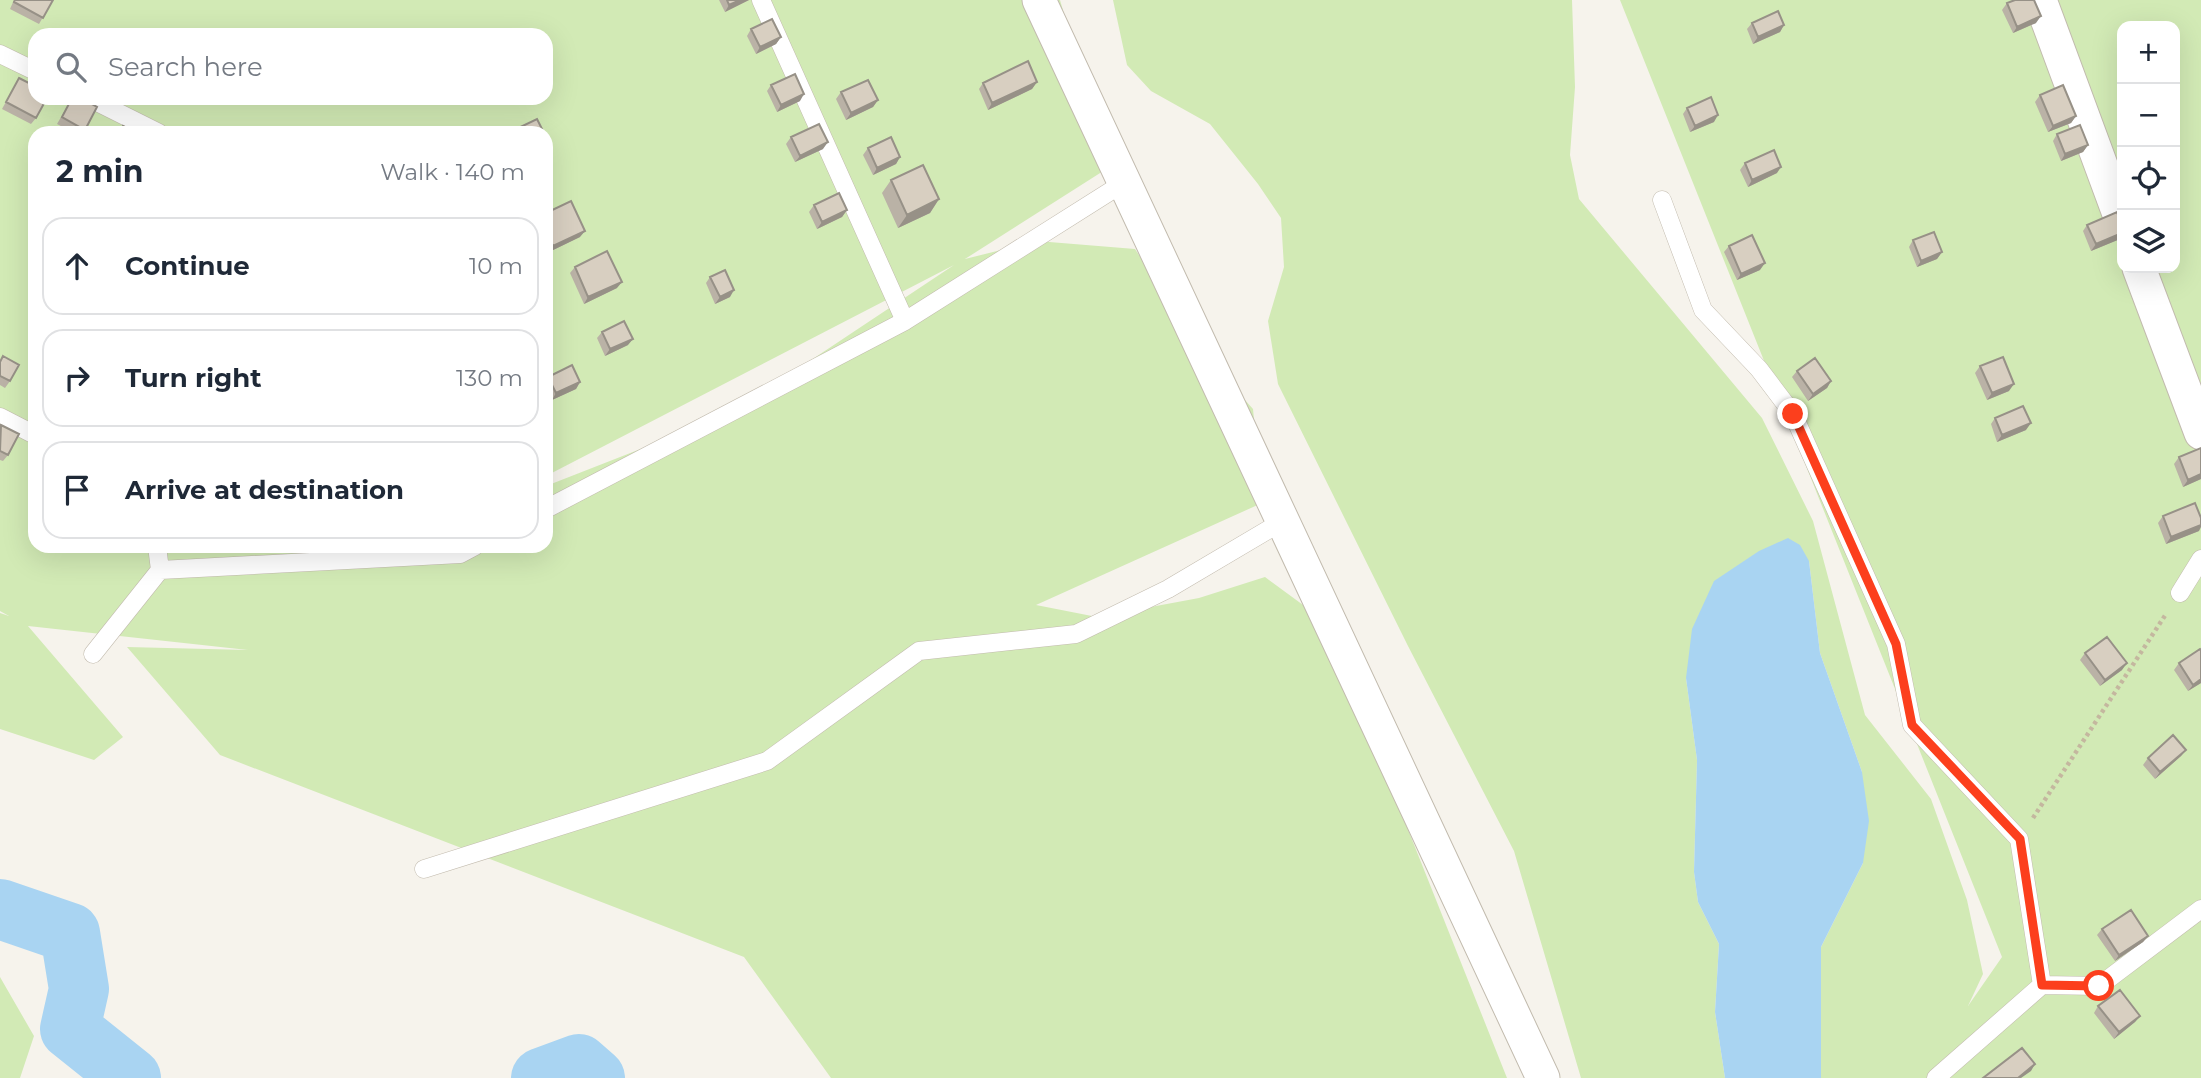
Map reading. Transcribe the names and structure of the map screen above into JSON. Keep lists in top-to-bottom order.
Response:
{
  "page": {
    "map_buttons": ["+", "−"],
    "search": "Search here",
    "heading": ["2 min", "Walk · 140 m"],
    "list": [
      ["Continue", "10 m"],
      ["Turn right", "130 m"],
      "Arrive at destination"
    ]
  }
}
